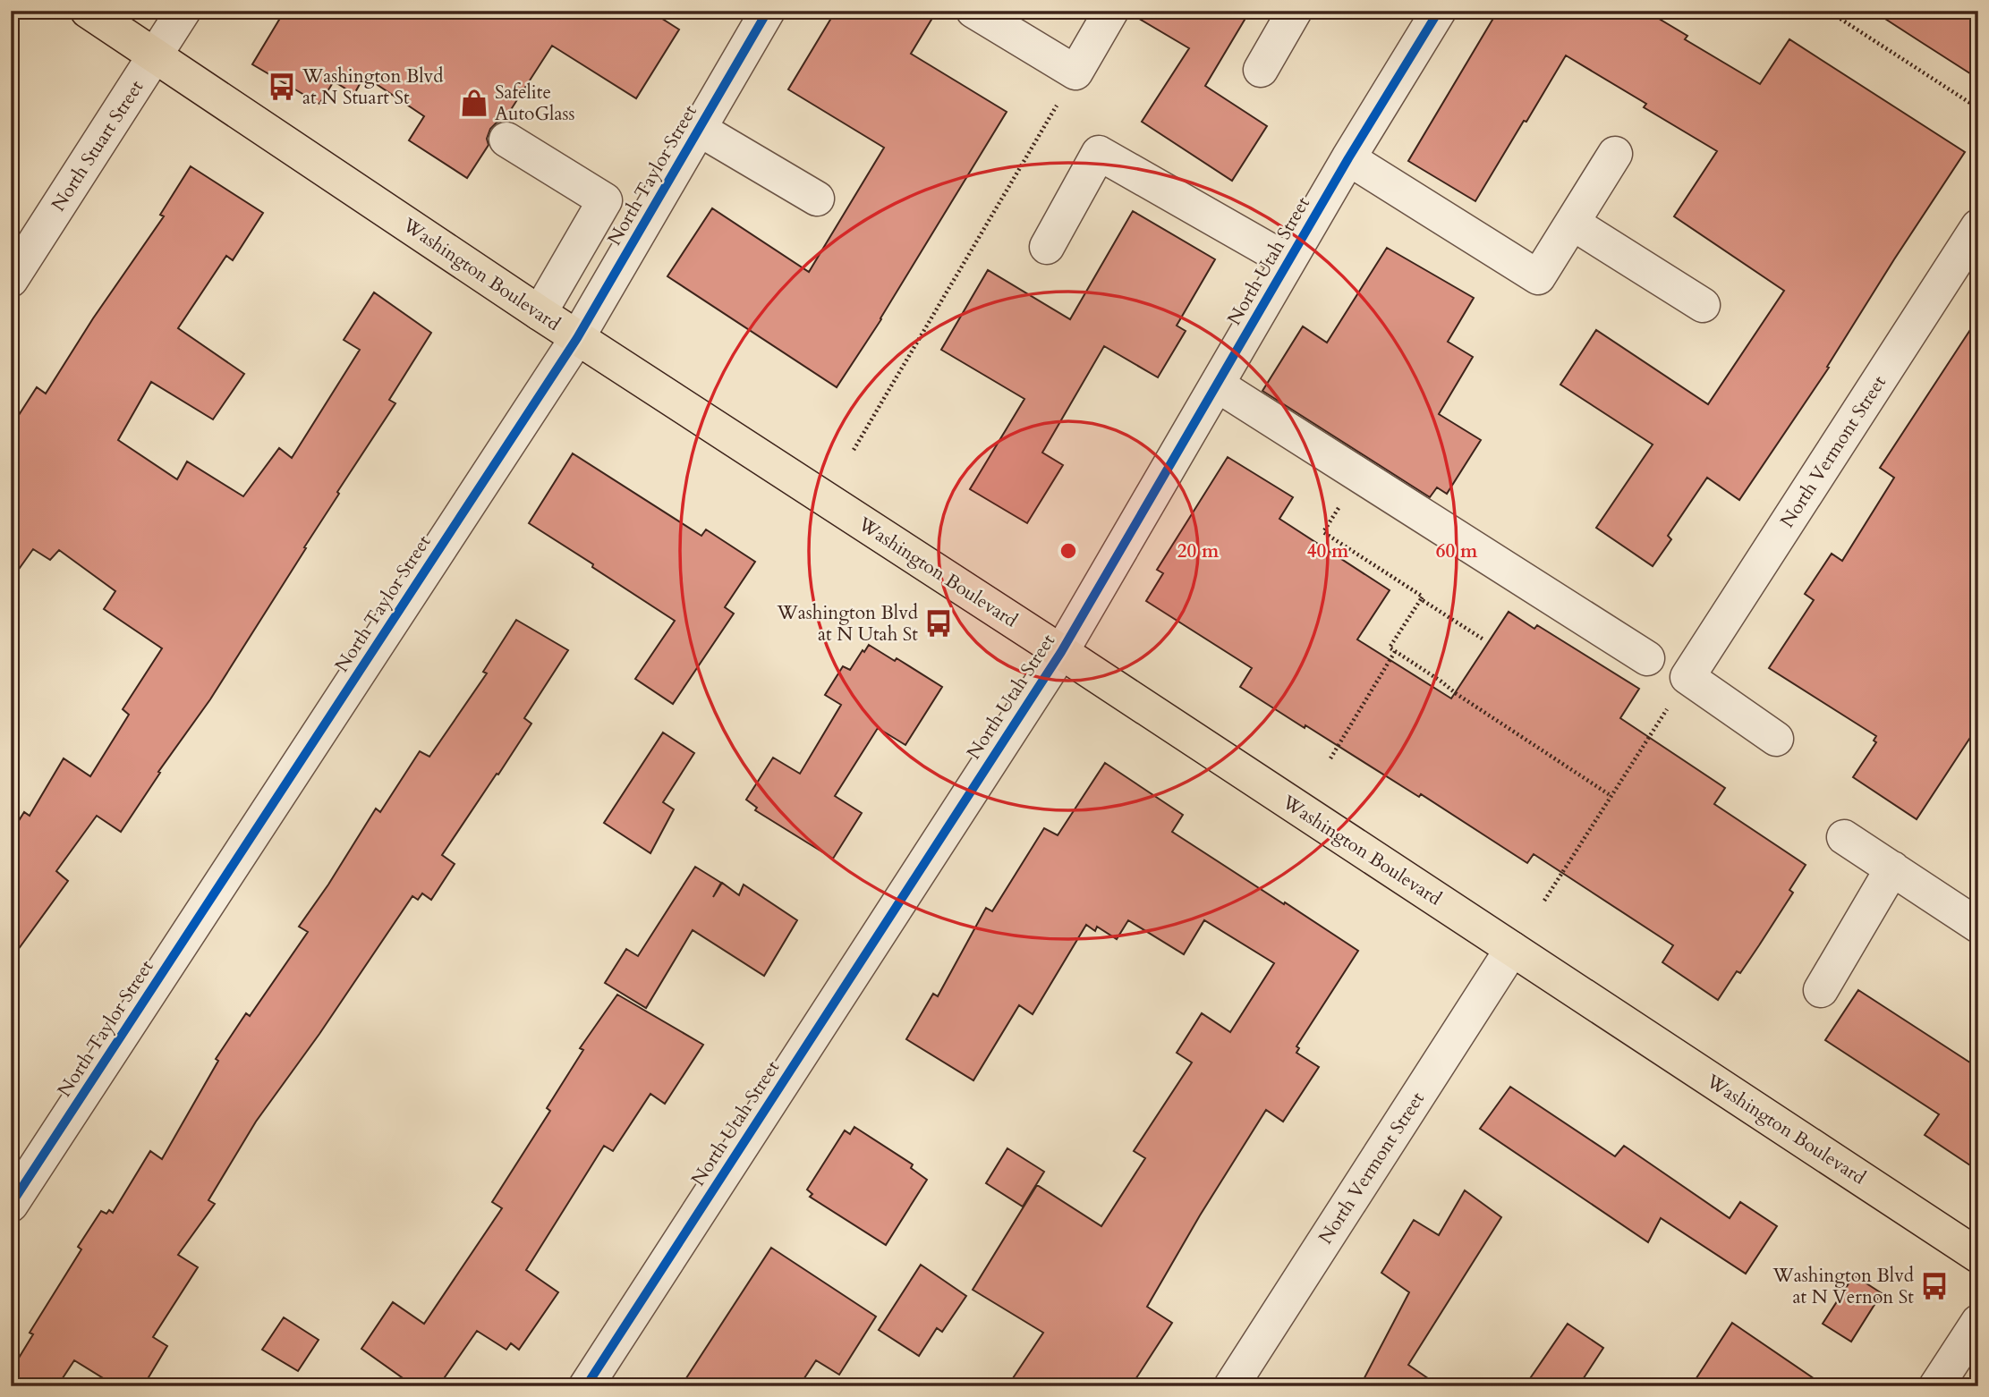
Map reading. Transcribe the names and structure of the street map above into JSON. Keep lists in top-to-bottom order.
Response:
{
  "streets": {
    "main road": ["Washington Boulevard"],
    "street": [
      "North Stuart Street",
      "North Taylor Street",
      "North Utah Street",
      "North Vermont Street"
    ]
  },
  "crossings": [
    ["North Stuart Street", "Washington Boulevard"],
    ["North Taylor Street", "Washington Boulevard"],
    ["North Utah Street", "Washington Boulevard"],
    ["Washington Boulevard", "North Vermont Street"]
  ],
  "places": {
    "bus stop": ["Washington Blvd at N Stuart St", "Washington Blvd at N Utah St", "Washington Blvd at N Vernon St"],
    "shop": ["Safelite AutoGlass"]
  },
  "rings": ["20 m", "40 m", "60 m"]
}
